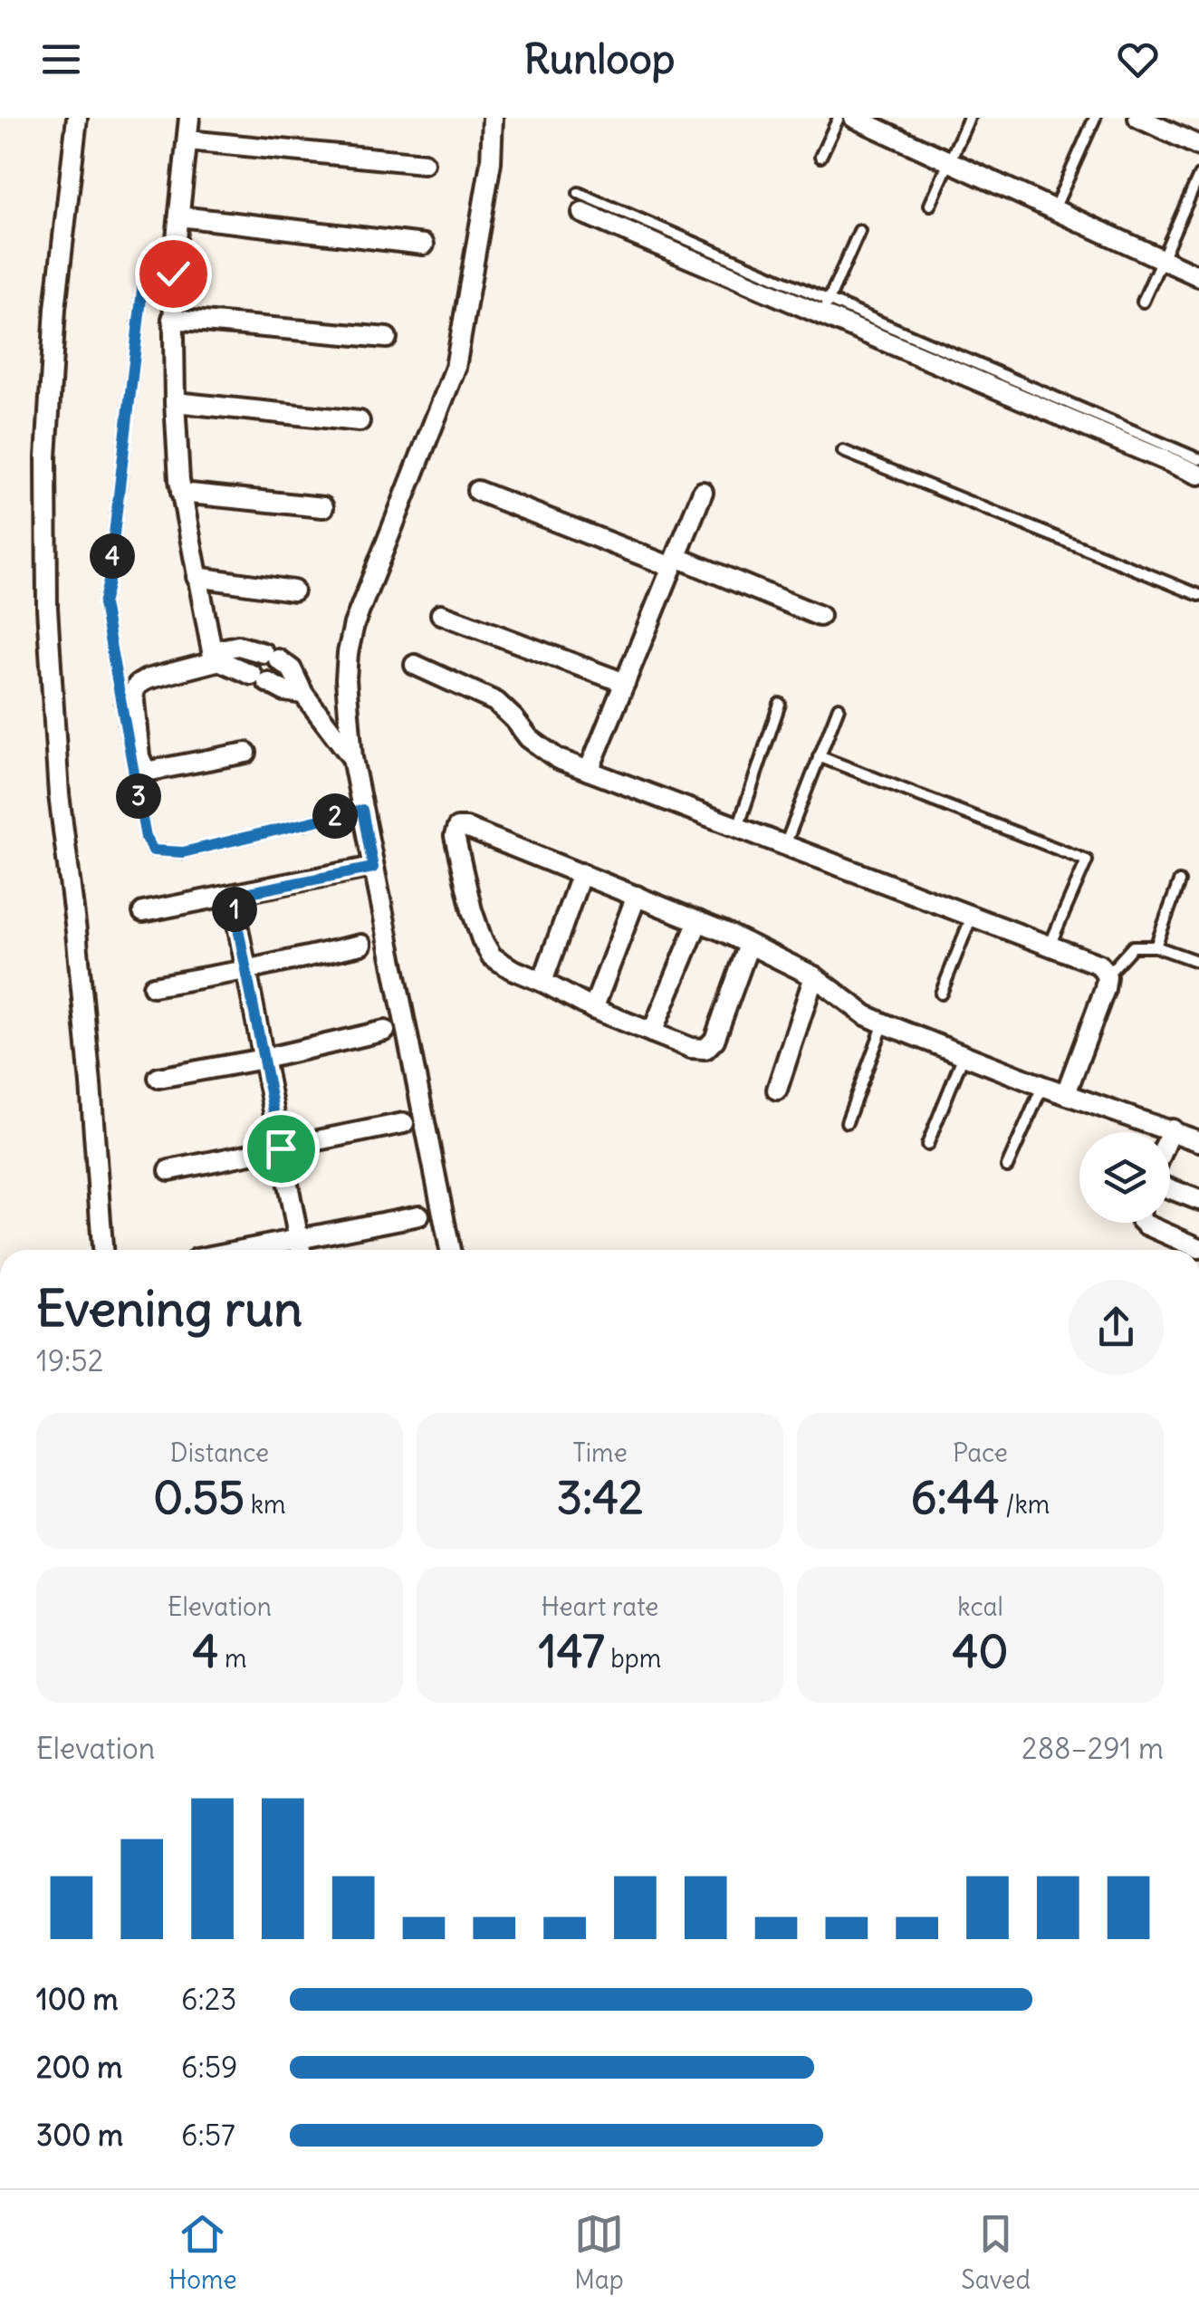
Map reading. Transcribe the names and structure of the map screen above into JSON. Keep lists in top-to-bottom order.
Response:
{
  "page": {
    "header": "Runloop",
    "pins": [
      "4",
      "3",
      "2",
      "1"
    ],
    "heading": ["Evening run", "19:52"],
    "stats": [
      ["Distance", "0.55 km"],
      ["Time", "3:42"],
      ["Pace", "6:44 /km"],
      ["Elevation", "4 m"],
      ["Heart rate", "147 bpm"],
      ["kcal", "40"]
    ],
    "chart": ["Elevation", "288–291 m"],
    "list": [
      {
        "name": "100 m",
        "note": "6:23"
      },
      {
        "name": "200 m",
        "note": "6:59"
      },
      {
        "name": "300 m",
        "note": "6:57"
      }
    ],
    "tabs": ["Home", "Map", "Saved"]
  }
}
